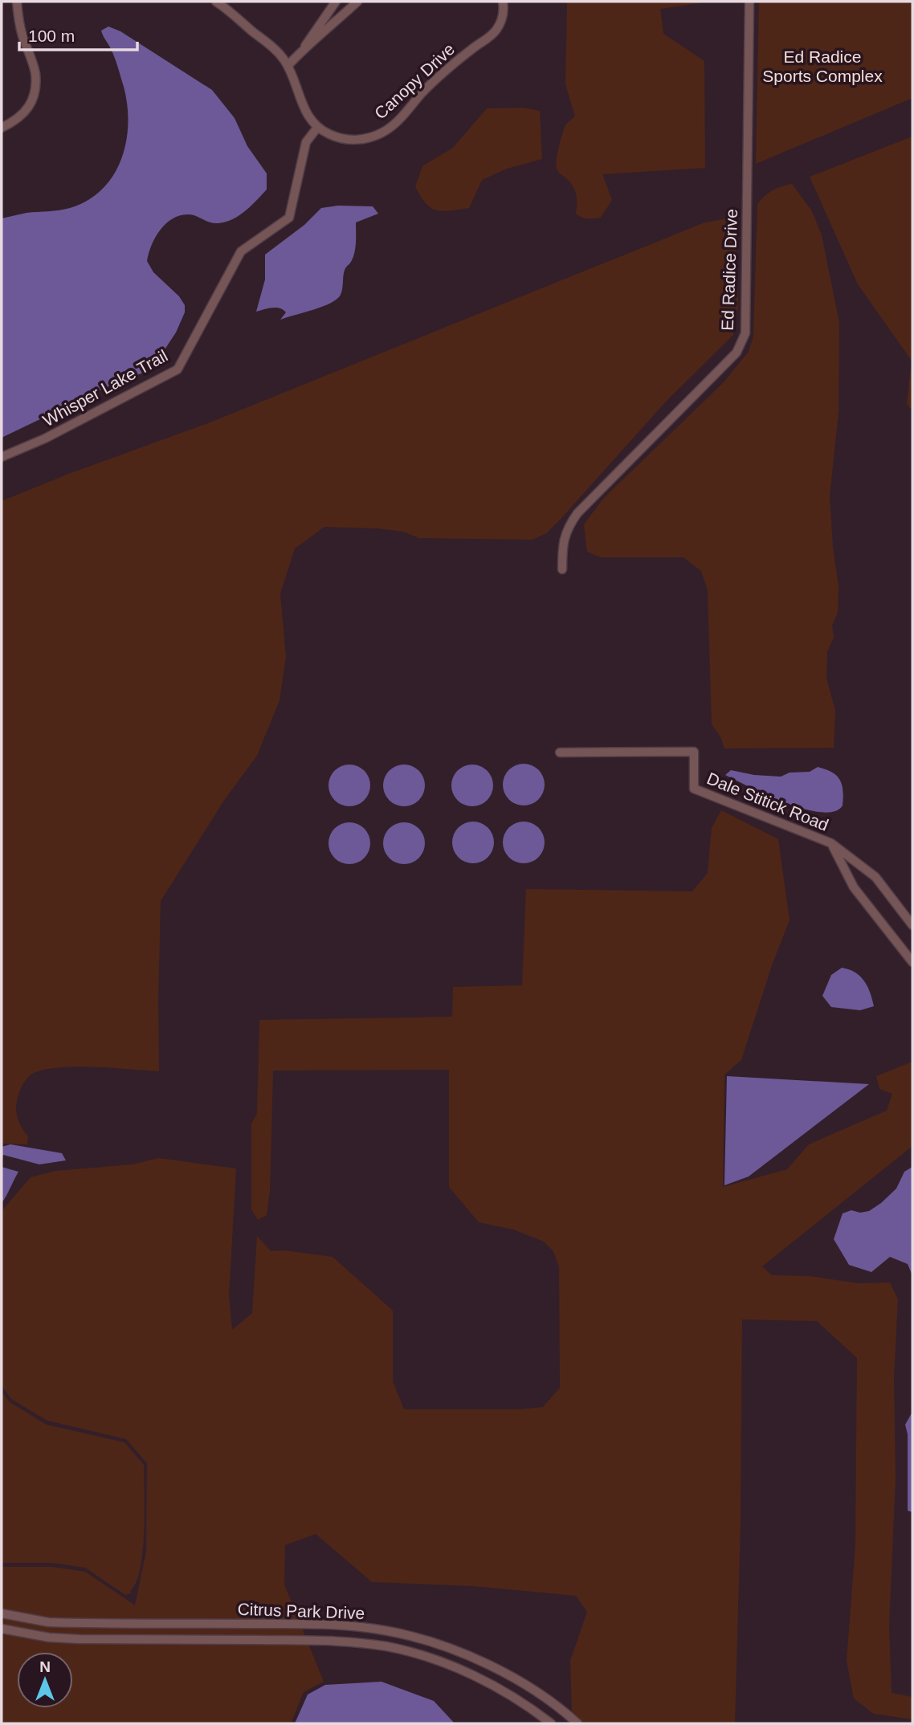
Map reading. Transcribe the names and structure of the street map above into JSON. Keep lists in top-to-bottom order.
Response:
{
  "streets": {
    "street": [
      "Canopy Drive",
      "Ed Radice Drive",
      "Whisper Lake Trail",
      "Dale Stitick Road",
      "Citrus Park Drive"
    ]
  },
  "crossings": [
    ["Canopy Drive", "Whisper Lake Trail"]
  ],
  "parks": ["Ed Radice Sports Complex"],
  "scale_bar": "100 m",
  "north": "top"
}
